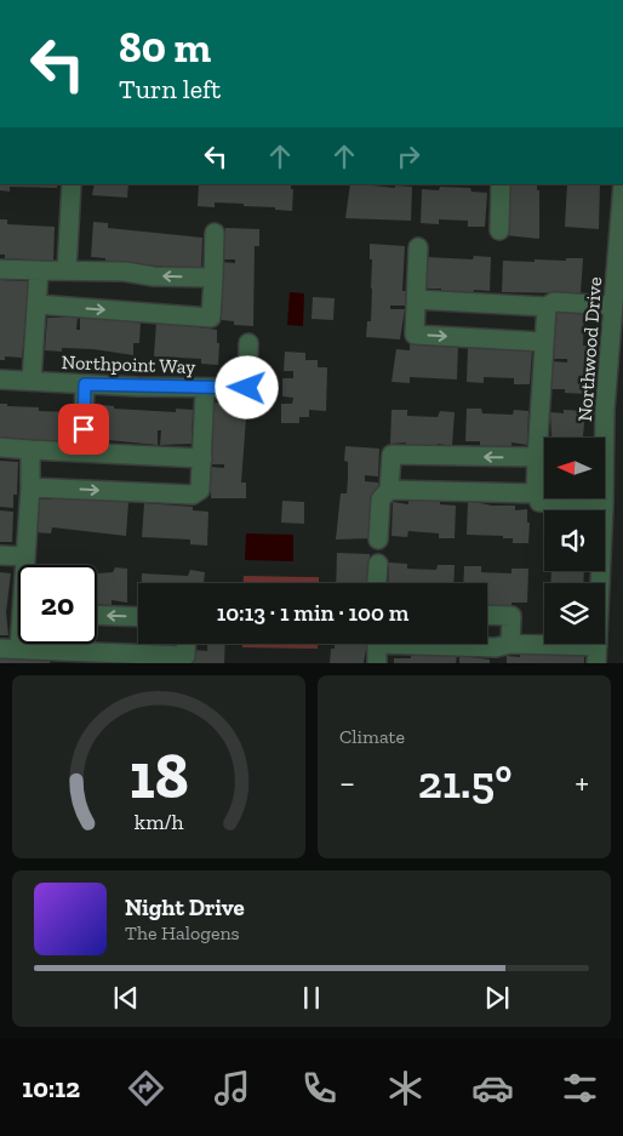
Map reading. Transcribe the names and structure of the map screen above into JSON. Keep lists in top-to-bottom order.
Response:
{
  "streets": {
    "street": ["Northwood Drive", "Northpoint Way"]
  },
  "north": "left",
  "page": {
    "turn": ["80 m", "Turn left"],
    "limit": "20",
    "trip": "10:13 · 1 min · 100 m",
    "tile": "Climate",
    "heat": ["−", "21.5°", "+"],
    "song": ["Night Drive", "The Halogens"],
    "tabs": "10:12",
    "gauge": ["18", "km/h"]
  }
}
